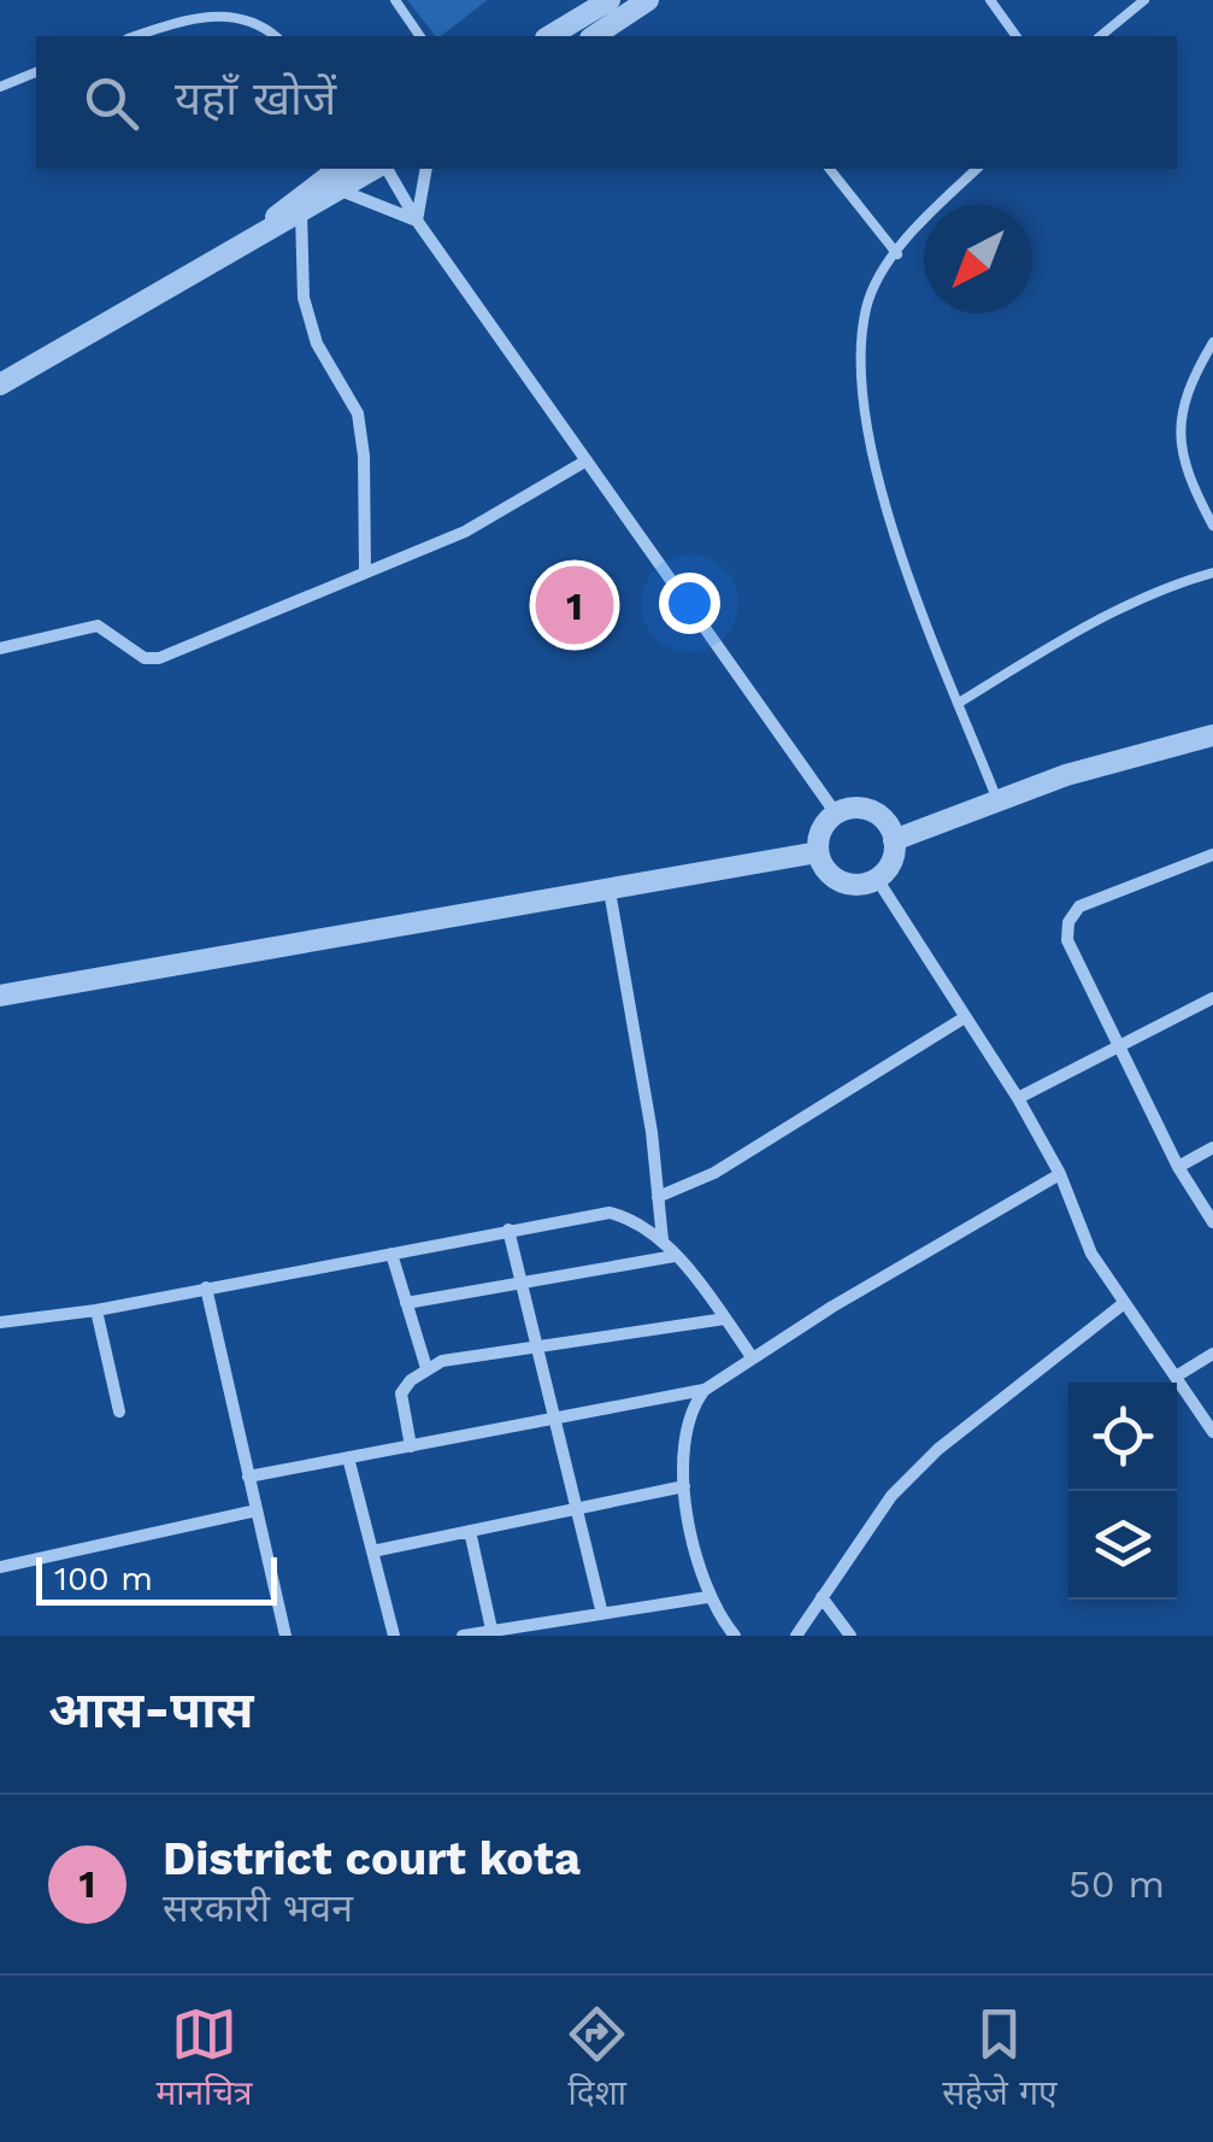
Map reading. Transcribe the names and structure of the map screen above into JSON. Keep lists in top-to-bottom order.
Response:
{
  "scale_bar": "100 m",
  "north": "bottom left",
  "page": {
    "search": "यहाँ खोजें",
    "pins": "1",
    "scale": "100 m",
    "heading": "आस-पास",
    "list": [
      {
        "mark": "1",
        "name": "District court kota",
        "note": "सरकारी भवन",
        "value": "50 m"
      }
    ],
    "nav": ["मानचित्र", "दिशा", "सहेजे गए"]
  }
}
